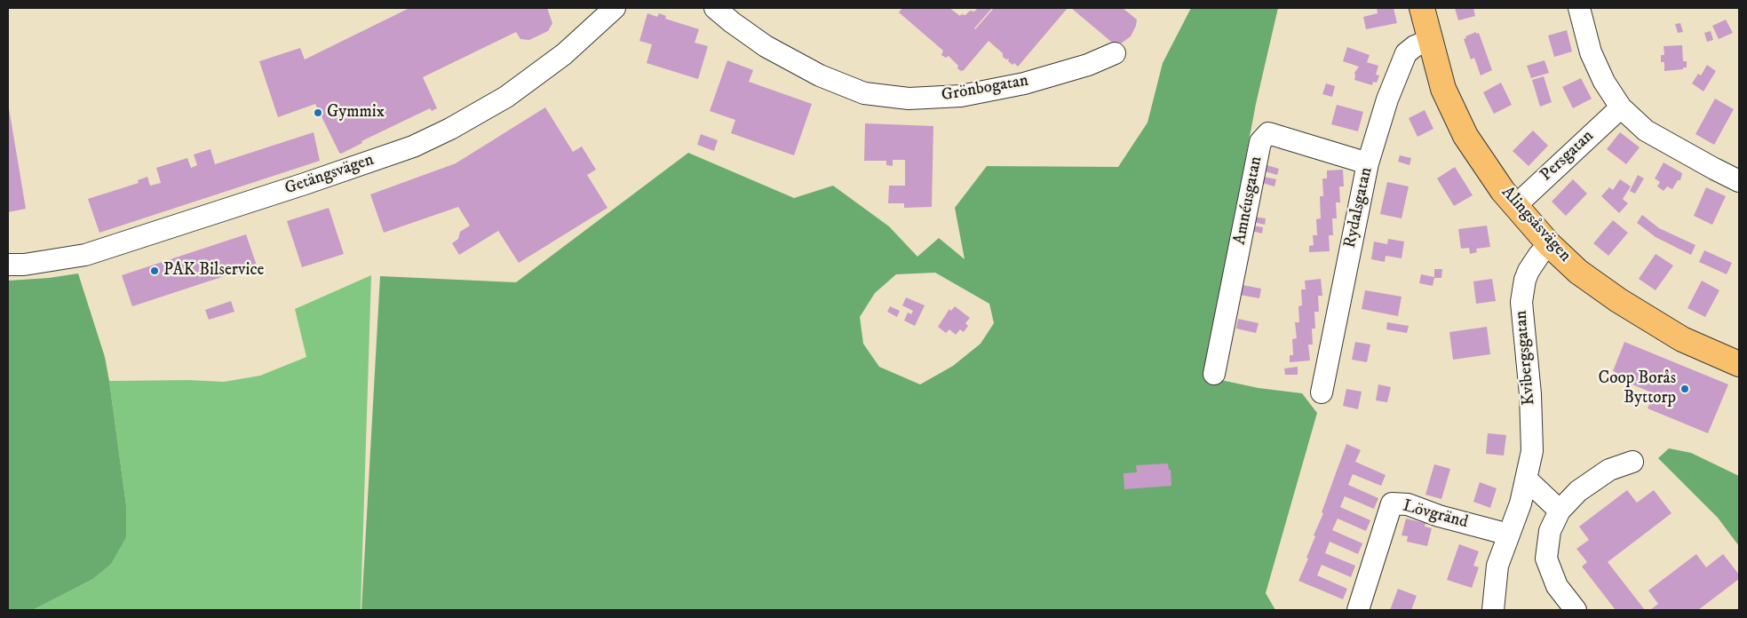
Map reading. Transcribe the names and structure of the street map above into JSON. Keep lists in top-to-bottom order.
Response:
{
  "streets": {
    "main road": ["Alingsåsvägen"],
    "street": [
      "Grönbogatan",
      "Persgatan",
      "Getängsvägen",
      "Amnéusgatan",
      "Rydalsgatan",
      "Kvibergsgatan",
      "Lövgränd"
    ]
  },
  "crossings": [
    ["Persgatan", "Alingsåsvägen"],
    ["Amnéusgatan", "Rydalsgatan"],
    ["Rydalsgatan", "Alingsåsvägen"],
    ["Alingsåsvägen", "Kvibergsgatan"],
    ["Kvibergsgatan", "Lövgränd"]
  ],
  "places": ["Gymmix", "PAK Bilservice", "Coop Borås Byttorp"]
}
